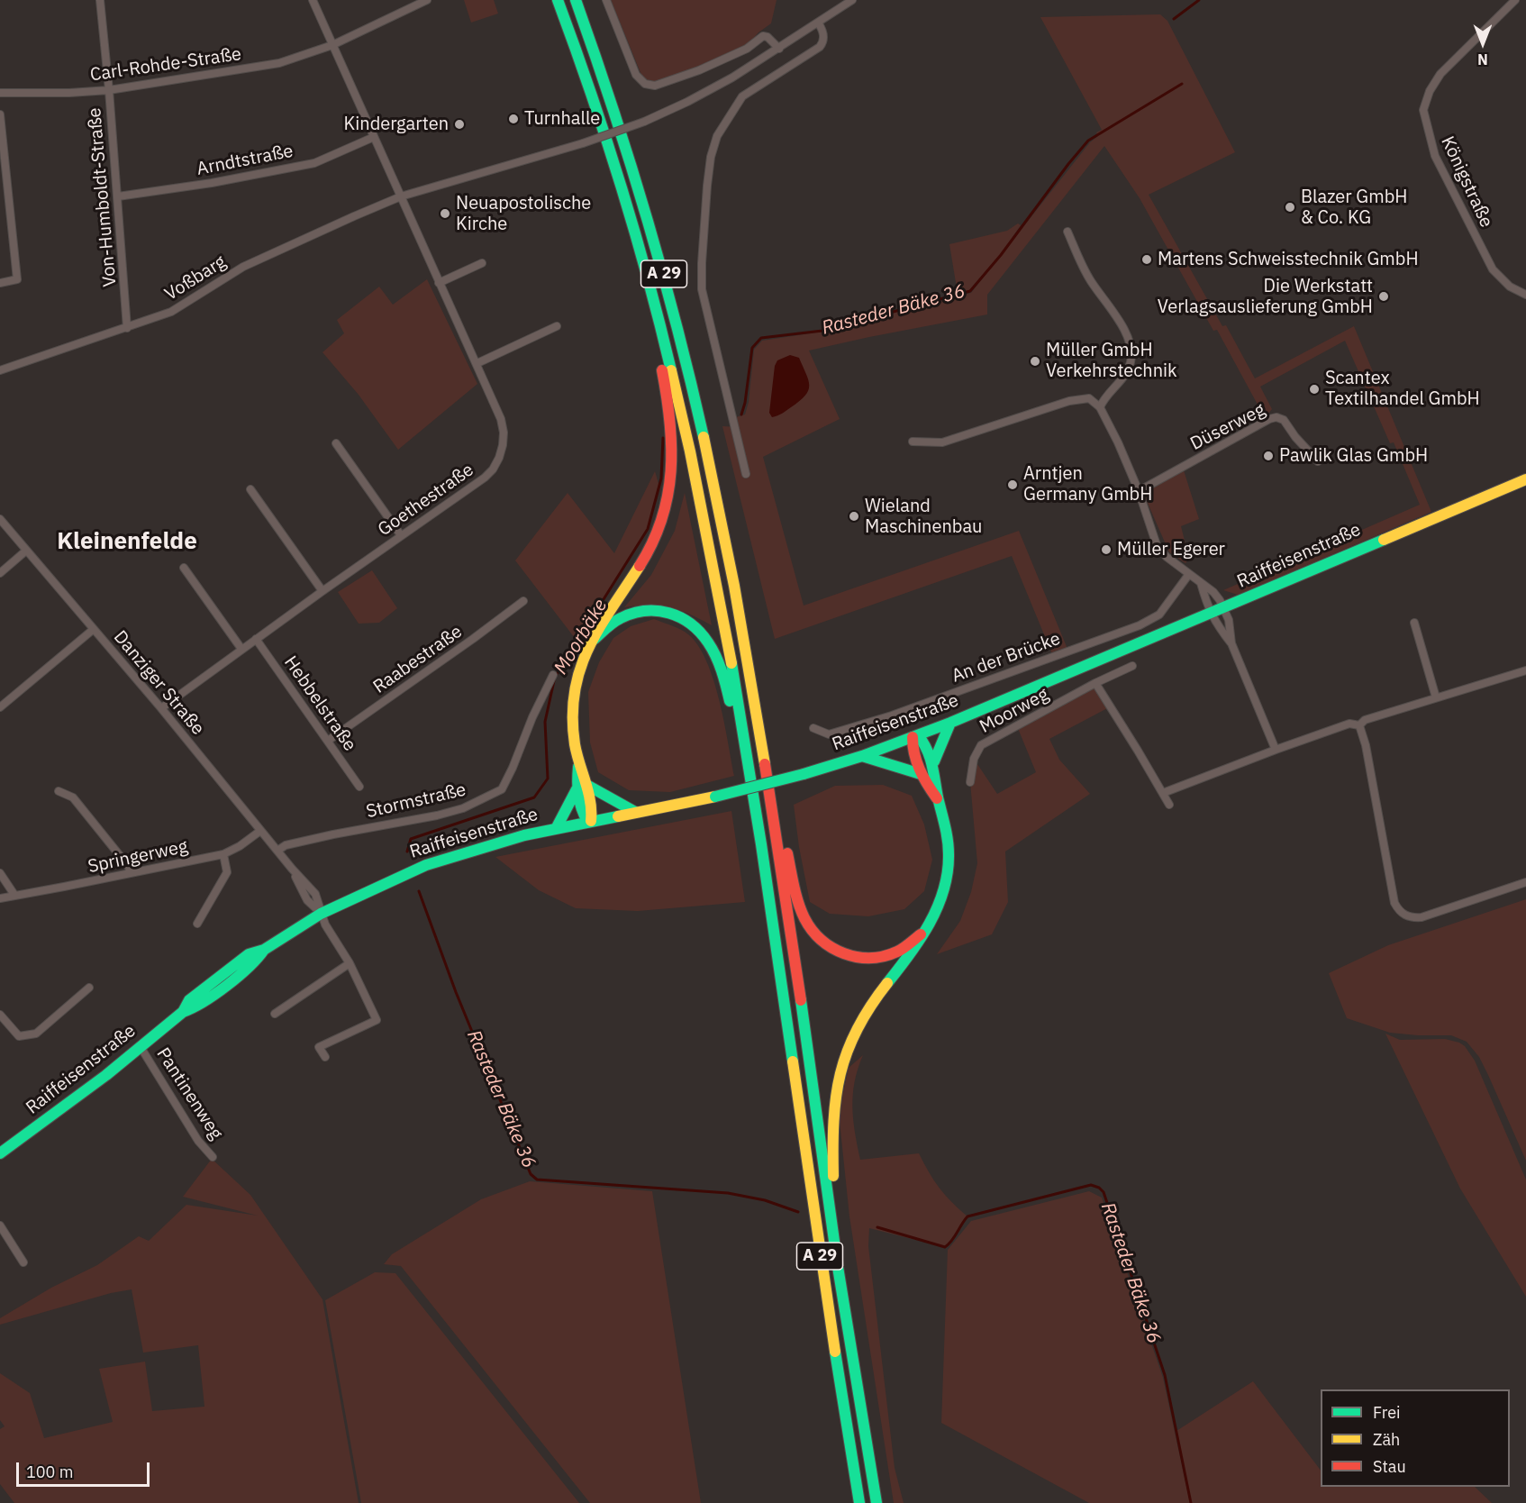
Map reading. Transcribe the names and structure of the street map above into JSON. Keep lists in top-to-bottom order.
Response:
{
  "streets": {
    "main road": ["A 29", "Raiffeisenstraße"],
    "street": [
      "Carl-Rohde-Straße",
      "Arndtstraße",
      "Königstraße",
      "Von-Humboldt-Straße",
      "Voßbarg",
      "Düserweg",
      "Goethestraße",
      "An der Brücke",
      "Raabestraße",
      "Danziger Straße",
      "Hebbelstraße",
      "Moorweg",
      "Stormstraße",
      "Springerweg",
      "Pantinenweg"
    ]
  },
  "crossings": [
    ["Carl-Rohde-Straße", "Von-Humboldt-Straße"],
    ["Carl-Rohde-Straße", "Goethestraße"],
    ["Arndtstraße", "Von-Humboldt-Straße"],
    ["Arndtstraße", "Goethestraße"],
    ["Von-Humboldt-Straße", "Voßbarg"],
    ["A 29", "Raiffeisenstraße"],
    ["Voßbarg", "Goethestraße"],
    ["Goethestraße", "Danziger Straße"],
    ["Goethestraße", "Hebbelstraße"],
    ["Raiffeisenstraße", "Danziger Straße"],
    ["Raiffeisenstraße", "Pantinenweg"],
    ["Raabestraße", "Hebbelstraße"],
    ["Danziger Straße", "Stormstraße"],
    ["Danziger Straße", "Springerweg"]
  ],
  "districts": ["Kleinenfelde"],
  "water": ["Rasteder Bäke 36", "Moorbäke"],
  "places": [
    "Turnhalle",
    "Kindergarten",
    "Blazer GmbH & Co. KG",
    "Neuapostolische Kirche",
    "Martens Schweisstechnik GmbH",
    "Die Werkstatt Verlagsauslieferung GmbH",
    "Müller GmbH Verkehrstechnik",
    "Scantex Textilhandel GmbH",
    "Pawlik Glas GmbH",
    "Arntjen Germany GmbH",
    "Wieland Maschinenbau",
    "Müller Egerer"
  ],
  "legend": ["Frei", "Zäh", "Stau"],
  "scale_bar": "100 m",
  "north": "bottom"
}
